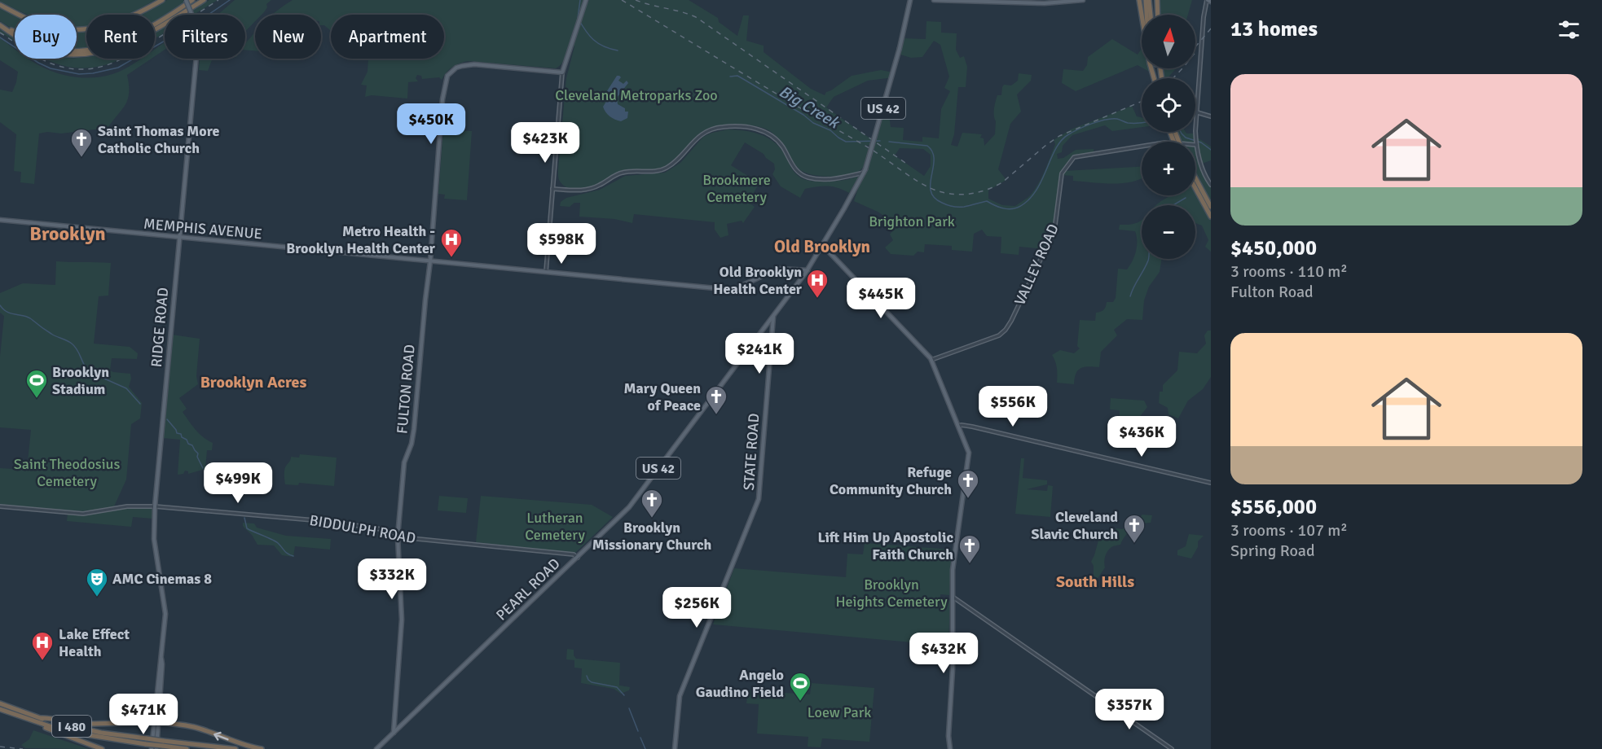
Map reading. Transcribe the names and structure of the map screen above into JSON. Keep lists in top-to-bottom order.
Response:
{
  "streets": {
    "highway": ["I 480"],
    "main road": [
      "US 42",
      "MEMPHIS AVENUE",
      "RIDGE ROAD",
      "FULTON ROAD",
      "STATE ROAD",
      "PEARL ROAD"
    ],
    "street": ["VALLEY ROAD", "BIDDULPH ROAD"]
  },
  "crossings": [
    ["MEMPHIS AVENUE", "RIDGE ROAD"],
    ["MEMPHIS AVENUE", "FULTON ROAD"],
    ["MEMPHIS AVENUE", "PEARL ROAD"],
    ["RIDGE ROAD", "BIDDULPH ROAD"],
    ["FULTON ROAD", "BIDDULPH ROAD"],
    ["FULTON ROAD", "PEARL ROAD"],
    ["STATE ROAD", "PEARL ROAD"],
    ["BIDDULPH ROAD", "PEARL ROAD"]
  ],
  "districts": [
    "Brooklyn",
    "Old Brooklyn",
    "Brooklyn Acres",
    "South Hills"
  ],
  "water": ["Big Creek"],
  "parks": [
    "Cleveland Metroparks Zoo",
    "Brookmere Cemetery",
    "Brighton Park",
    "Saint Theodosius Cemetery",
    "Lutheran Cemetery",
    "Brooklyn Heights Cemetery",
    "Loew Park"
  ],
  "places": {
    "church": [
      "Saint Thomas More Catholic Church",
      "Mary Queen of Peace",
      "Refuge Community Church",
      "Brooklyn Missionary Church",
      "Cleveland Slavic Church",
      "Lift Him Up Apostolic Faith Church"
    ],
    "hospital": ["Metro Health - Brooklyn Health Center", "Old Brooklyn Health Center", "Lake Effect Health"],
    "sports": ["Brooklyn Stadium", "Angelo Gaudino Field"],
    "theatre": ["AMC Cinemas 8"]
  },
  "north": "top",
  "page": {
    "heading": "13 homes",
    "map_buttons": ["+", "−"],
    "chip": [
      "Buy",
      "Rent",
      "Filters",
      "New",
      "Apartment"
    ],
    "list": [
      {
        "name": "$450,000",
        "note": "3 rooms · 110 m² · Fulton Road"
      },
      {
        "name": "$556,000",
        "note": "3 rooms · 107 m² · Spring Road"
      }
    ],
    "price": [
      "$450K",
      "$423K",
      "$598K",
      "$445K",
      "$241K",
      "$556K",
      "$436K",
      "$499K",
      "$332K",
      "$256K",
      "$432K",
      "$357K",
      "$471K"
    ]
  }
}
